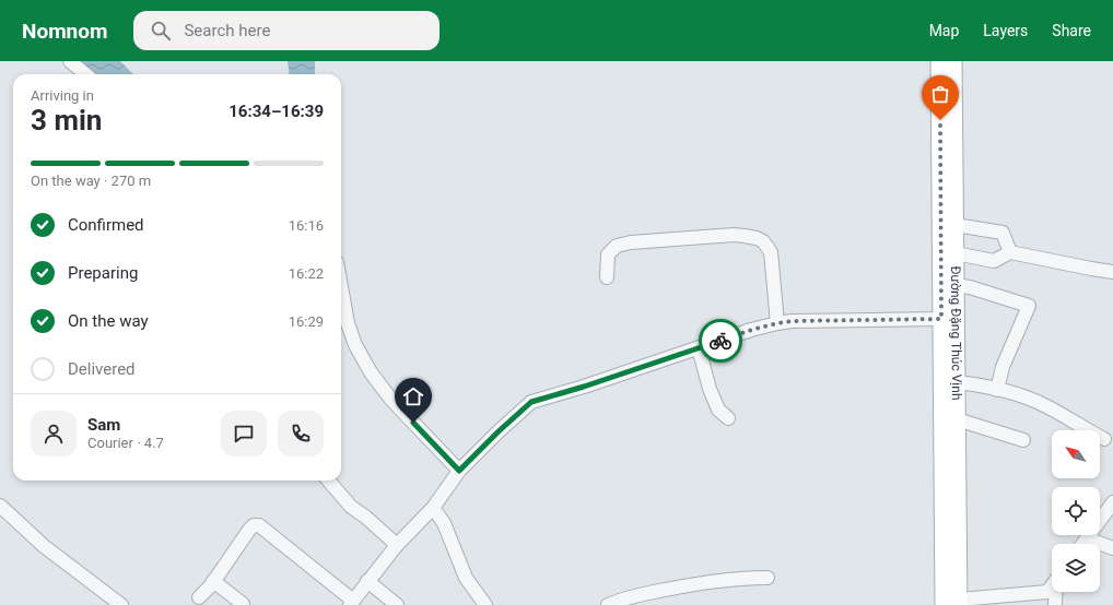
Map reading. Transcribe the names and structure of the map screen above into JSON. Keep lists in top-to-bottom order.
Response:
{
  "streets": {
    "main road": ["Đường Đặng Thúc Vịnh"]
  },
  "north": "top left",
  "page": {
    "header": "Nomnom",
    "search": "Search here",
    "nav": ["Map", "Layers", "Share"],
    "heading": ["3 min", "Arriving in", "16:34–16:39"],
    "panel": ["Sam", "Courier · 4.7"],
    "bar": "On the way · 270 m",
    "list": [
      ["Confirmed", "16:16"],
      ["Preparing", "16:22"],
      ["On the way", "16:29"],
      "Delivered"
    ]
  }
}
